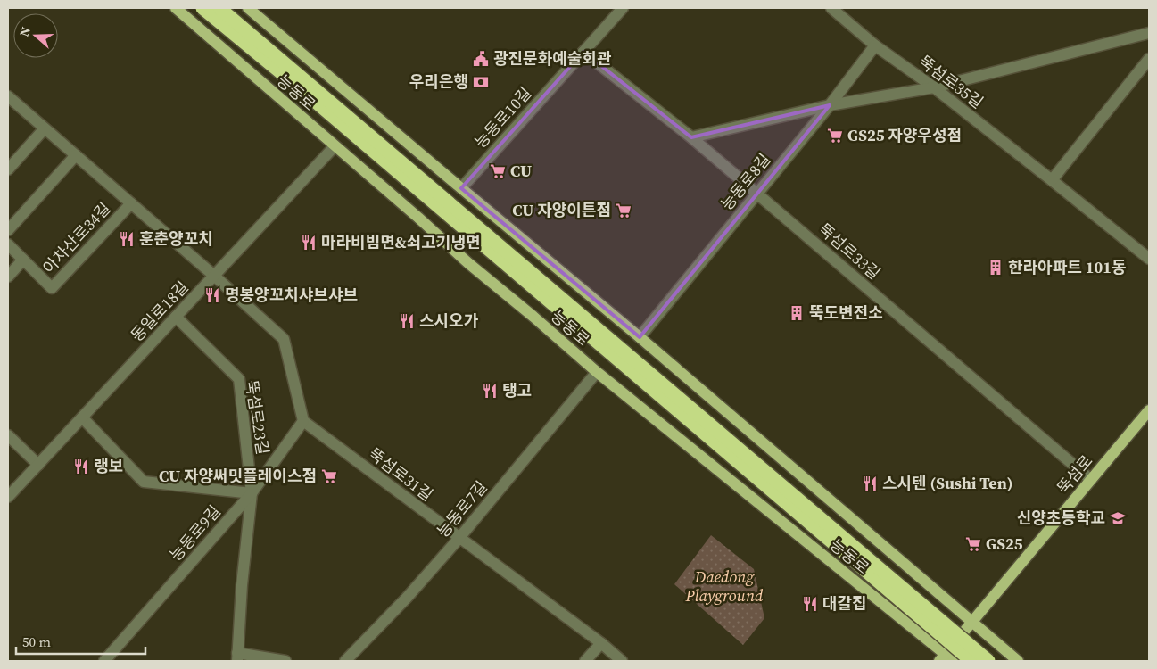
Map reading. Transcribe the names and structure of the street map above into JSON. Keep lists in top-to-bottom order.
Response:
{
  "streets": {
    "main road": ["능동로", "뚝섬로"],
    "street": [
      "뚝섬로35길",
      "능동로10길",
      "능동로8길",
      "아차산로34길",
      "뚝섬로33길",
      "동일로18길",
      "뚝섬로23길",
      "뚝섬로31길",
      "능동로7길",
      "능동로9길"
    ]
  },
  "crossings": [
    ["뚝섬로35길", "능동로8길"],
    ["능동로", "능동로10길"],
    ["능동로", "능동로8길"],
    ["능동로", "동일로18길"],
    ["능동로", "뚝섬로"],
    ["능동로", "능동로7길"],
    ["능동로10길", "뚝섬로33길"],
    ["능동로8길", "뚝섬로33길"],
    ["아차산로34길", "동일로18길"],
    ["뚝섬로33길", "뚝섬로"],
    ["동일로18길", "뚝섬로23길"],
    ["뚝섬로23길", "능동로9길"],
    ["뚝섬로31길", "능동로7길"],
    ["뚝섬로31길", "능동로9길"]
  ],
  "parks": ["Daedong Playground"],
  "places": {
    "public building": ["광진문화예술회관"],
    "bank": ["우리은행"],
    "supermarket": [
      "GS25 자양우성점",
      "CU",
      "CU 자양이튼점",
      "CU 자양써밋플레이스점",
      "GS25"
    ],
    "restaurant": [
      "훈춘양꼬치",
      "마라비빔면&쇠고기냉면",
      "명봉양꼬치샤브샤브",
      "스시오가",
      "탱고",
      "랭보",
      "스시텐 (Sushi Ten)",
      "대갈집"
    ],
    "building": ["한라아파트 101동", "뚝도변전소"],
    "school or university": ["신양초등학교"]
  },
  "scale_bar": "50 m",
  "north": "left"
}
